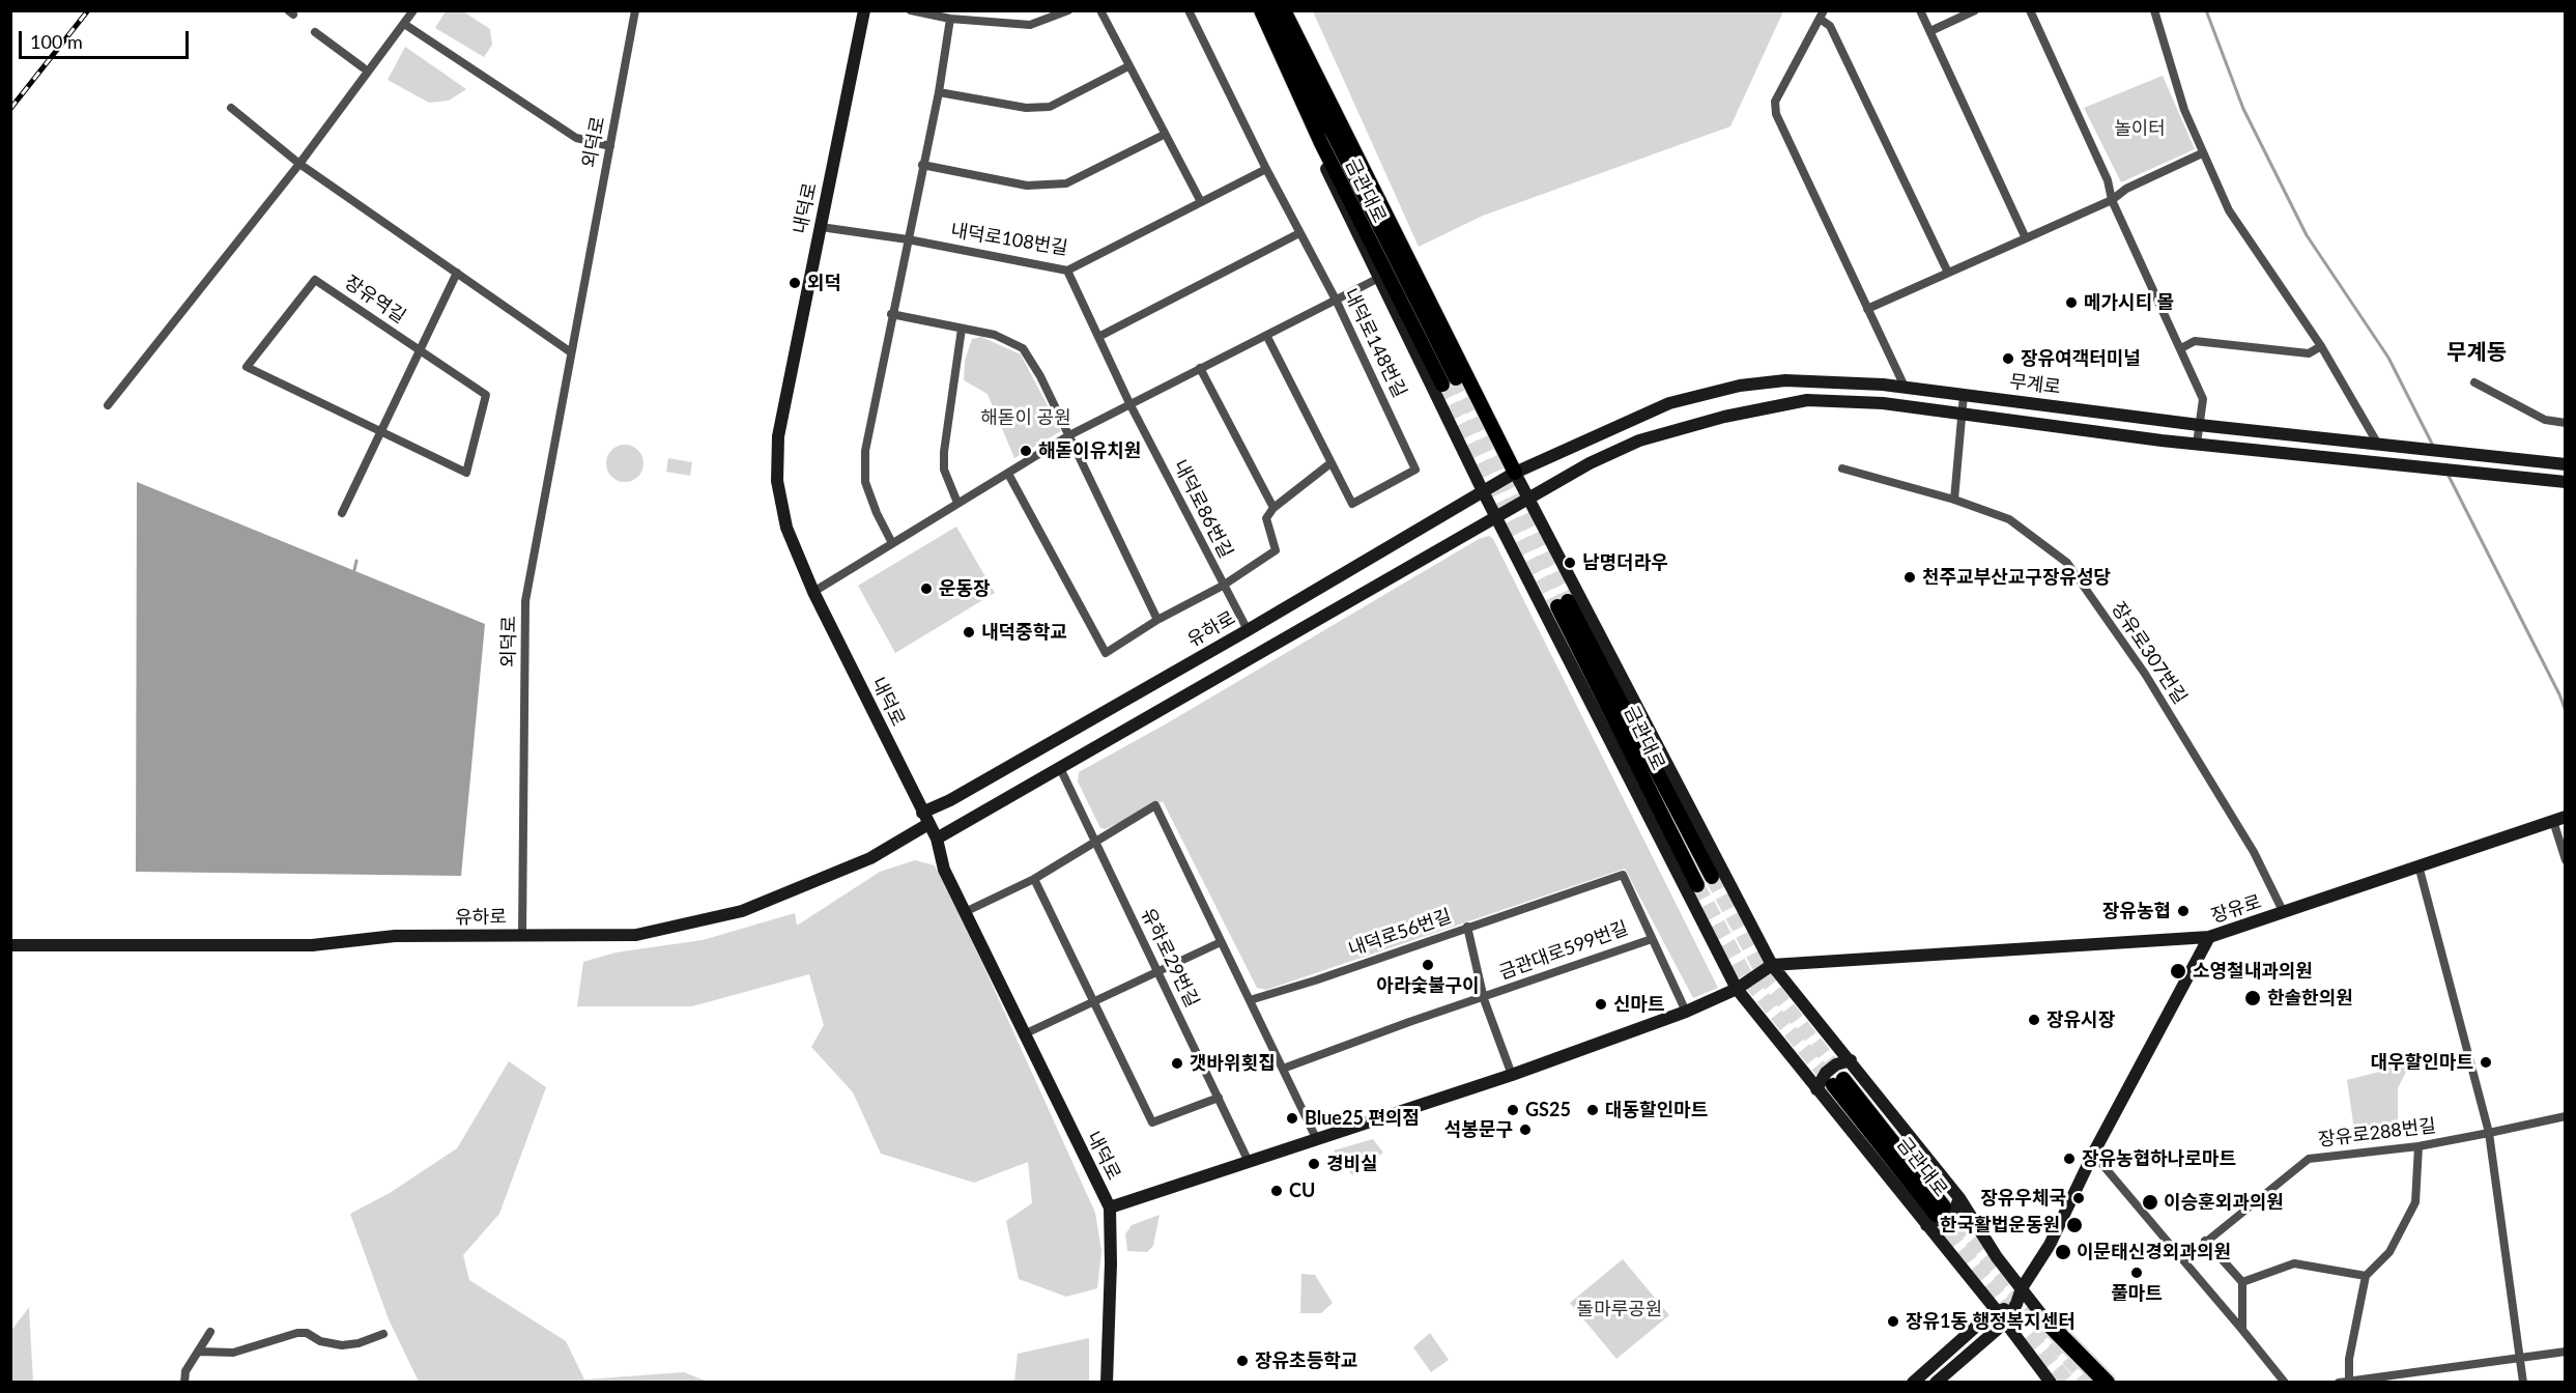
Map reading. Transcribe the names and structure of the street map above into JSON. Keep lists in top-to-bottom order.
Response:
{
  "streets": {
    "main road": [
      "금관대로",
      "내덕로",
      "무계로",
      "유하로",
      "장유로"
    ],
    "street": [
      "외덕로",
      "내덕로108번길",
      "장유역길",
      "내덕로148번길",
      "내덕로86번길",
      "장유로307번길",
      "내덕로56번길",
      "금관대로599번길",
      "유하로29번길",
      "장유로288번길"
    ]
  },
  "crossings": [
    ["외덕로", "유하로"],
    ["내덕로", "내덕로108번길"],
    ["내덕로", "유하로"],
    ["내덕로108번길", "내덕로148번길"],
    ["내덕로108번길", "내덕로86번길"],
    ["무계로", "유하로"],
    ["내덕로86번길", "유하로"],
    ["장유로307번길", "장유로"],
    ["내덕로56번길", "금관대로599번길"]
  ],
  "districts": ["무계동"],
  "parks": ["놀이터", "해돋이 공원", "돌마루공원"],
  "places": [
    "외덕",
    "메가시티 몰",
    "장유여객터미널",
    "해돋이유치원",
    "남명더라우",
    "천주교부산교구장유성당",
    "운동장",
    "내덕중학교",
    "장유농협",
    "아라숯불구이",
    "소영철내과의원",
    "한솔한의원",
    "신마트",
    "장유시장",
    "대우할인마트",
    "갯바위횟집",
    "GS25",
    "대동할인마트",
    "Blue25 편의점",
    "석봉문구",
    "장유농협하나로마트",
    "경비실",
    "CU",
    "장유우체국",
    "이승훈외과의원",
    "한국활법운동원",
    "이문태신경외과의원",
    "풀마트",
    "장유1동 행정복지센터",
    "장유초등학교"
  ],
  "scale_bar": "100 m"
}
